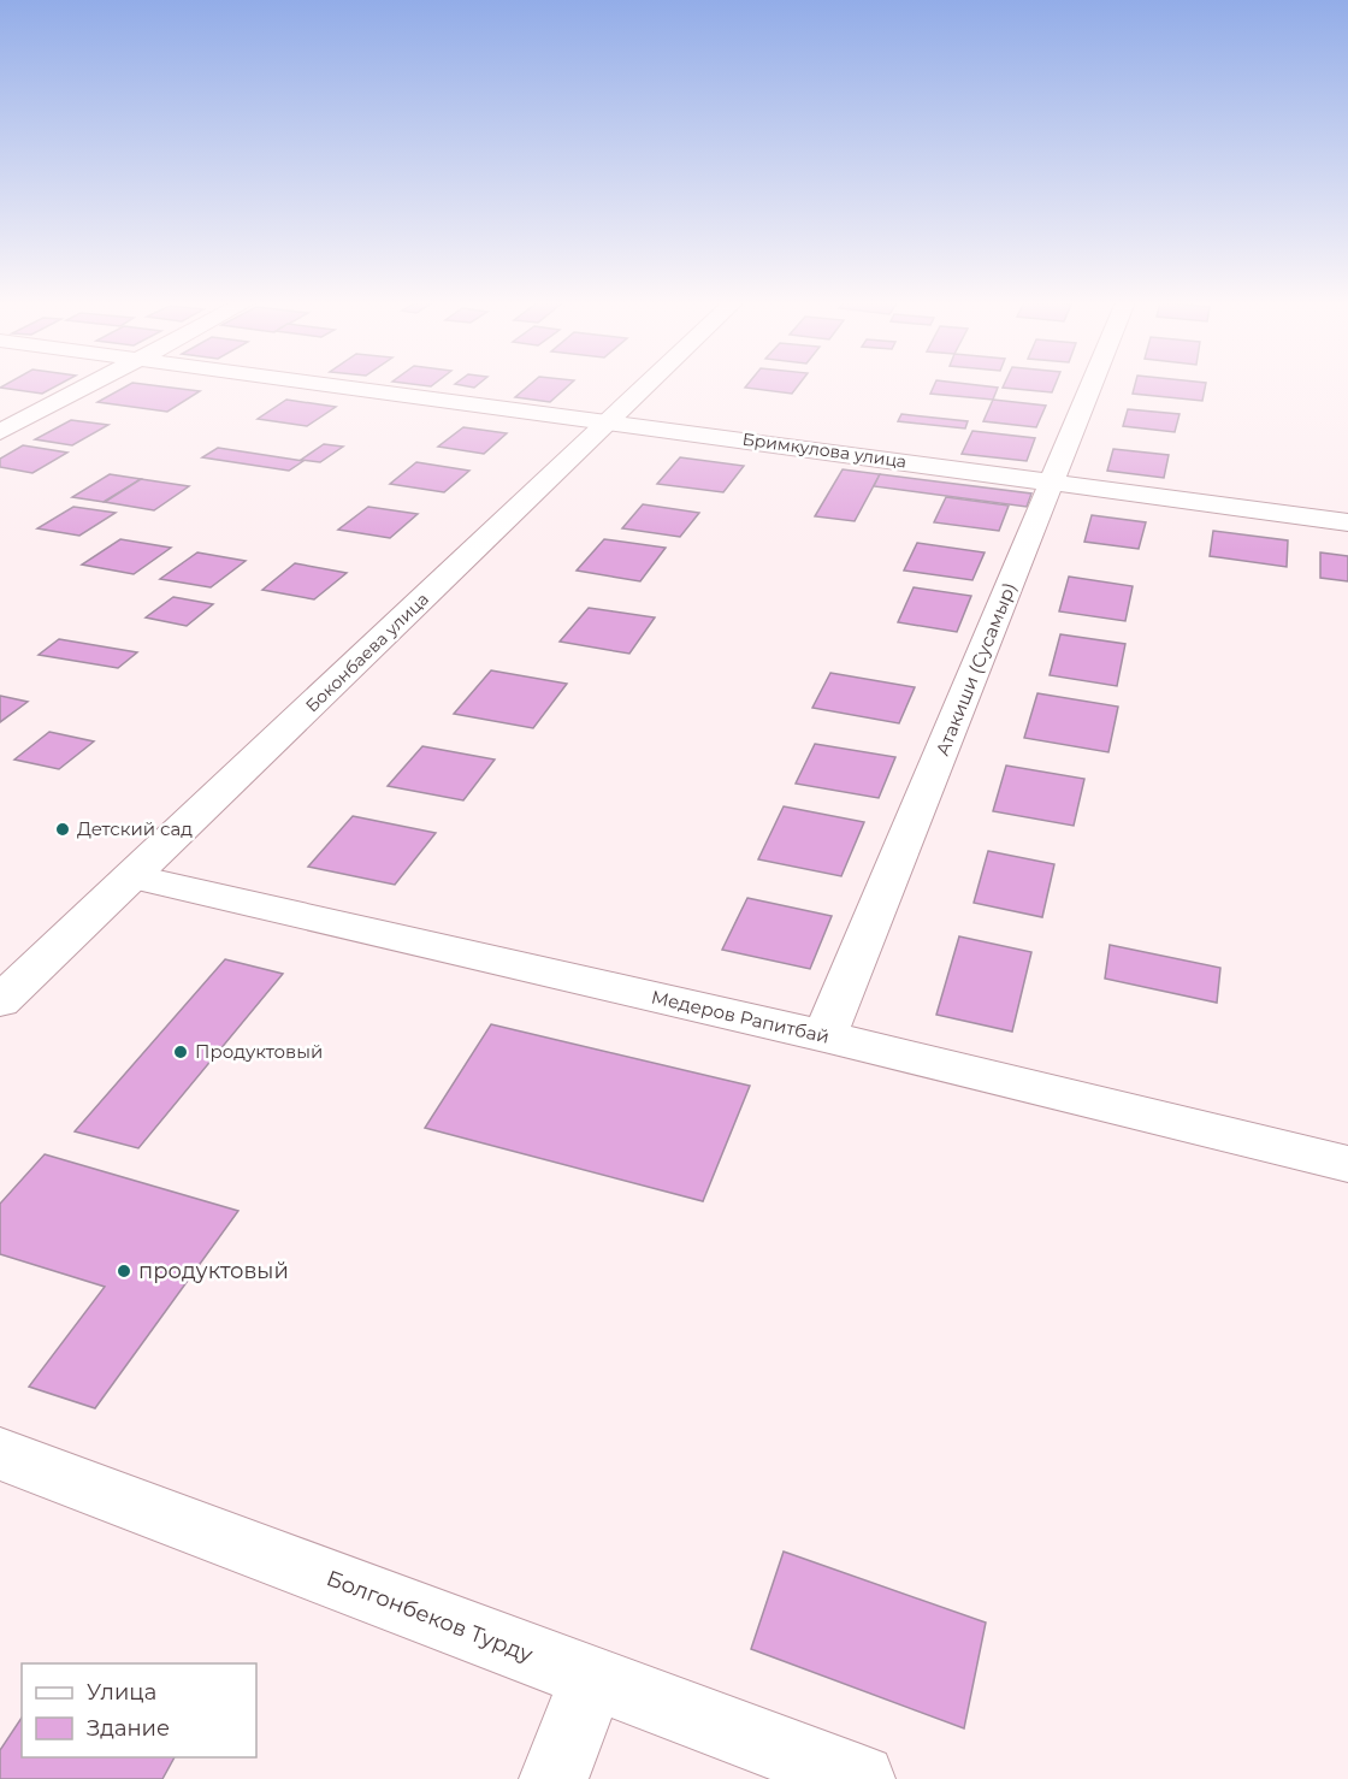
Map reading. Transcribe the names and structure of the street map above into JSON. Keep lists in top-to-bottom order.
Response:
{
  "streets": {
    "street": [
      "Бримкулова улица",
      "Боконбаева улица",
      "Атакиши (Сусамыр)",
      "Медеров Рапитбай",
      "Болгонбеков Турду"
    ]
  },
  "crossings": [
    ["Бримкулова улица", "Боконбаева улица"],
    ["Бримкулова улица", "Атакиши (Сусамыр)"],
    ["Боконбаева улица", "Медеров Рапитбай"],
    ["Атакиши (Сусамыр)", "Медеров Рапитбай"]
  ],
  "places": ["Детский сад", "Продуктовый", "продуктовый"],
  "legend": ["Улица", "Здание"]
}
